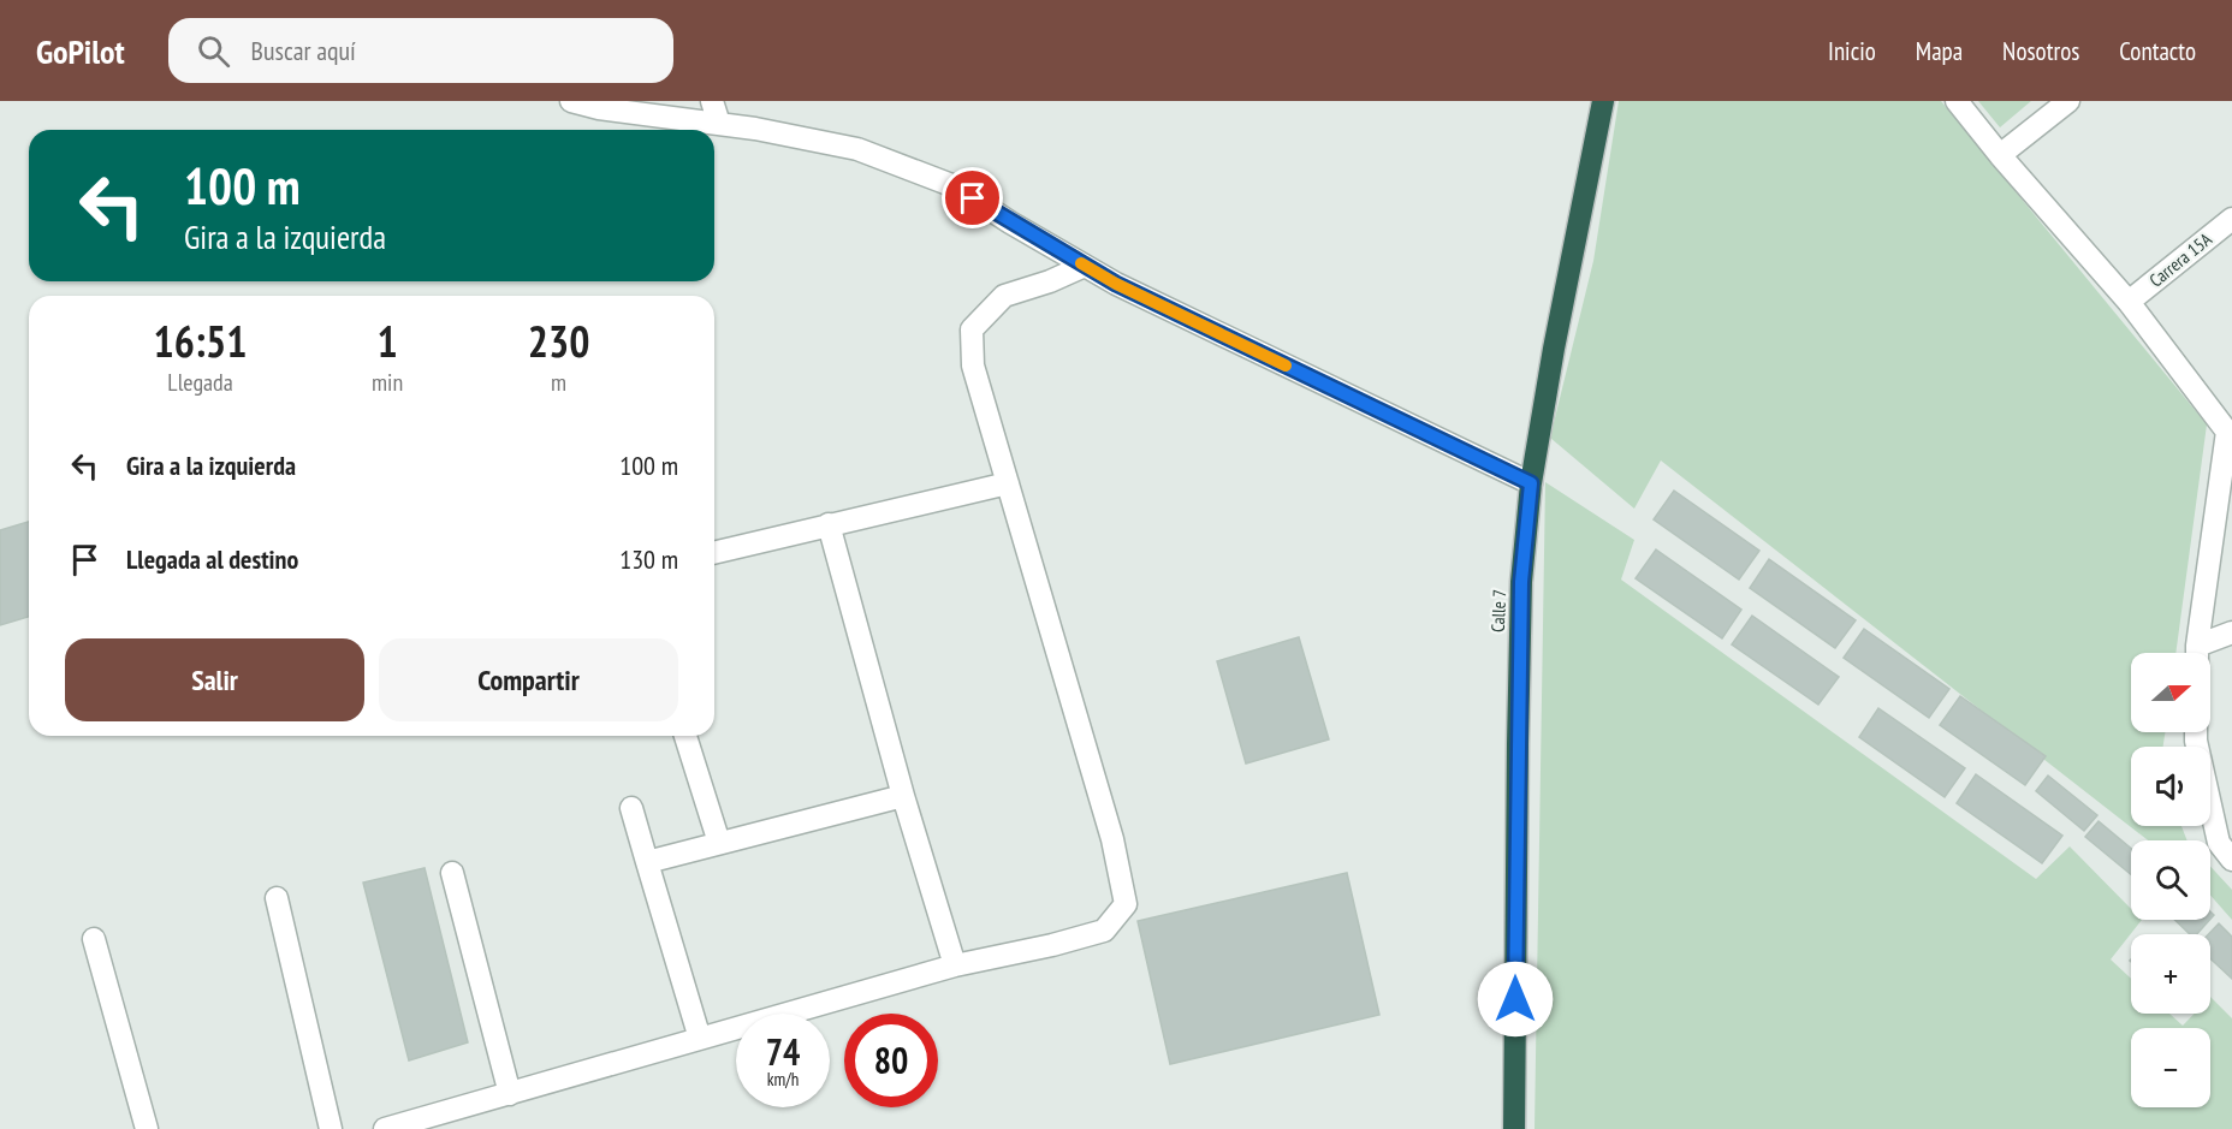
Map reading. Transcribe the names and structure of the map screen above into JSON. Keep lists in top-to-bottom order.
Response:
{
  "streets": {
    "highway": ["Calle 7"],
    "street": ["Carrera 15A"]
  },
  "north": "right",
  "page": {
    "header": "GoPilot",
    "search": "Buscar aquí",
    "nav": [
      "Inicio",
      "Mapa",
      "Nosotros",
      "Contacto"
    ],
    "turn": ["100 m", "Gira a la izquierda"],
    "eta": [
      "16:51",
      "Llegada",
      "1",
      "min",
      "230",
      "m"
    ],
    "list": [
      {
        "name": "Gira a la izquierda",
        "value": "100 m"
      },
      {
        "name": "Llegada al destino",
        "value": "130 m"
      }
    ],
    "buttons": ["Salir", "Compartir"],
    "map_buttons": ["+", "−"],
    "speed": "74 km/h",
    "limit": "80"
  }
}
